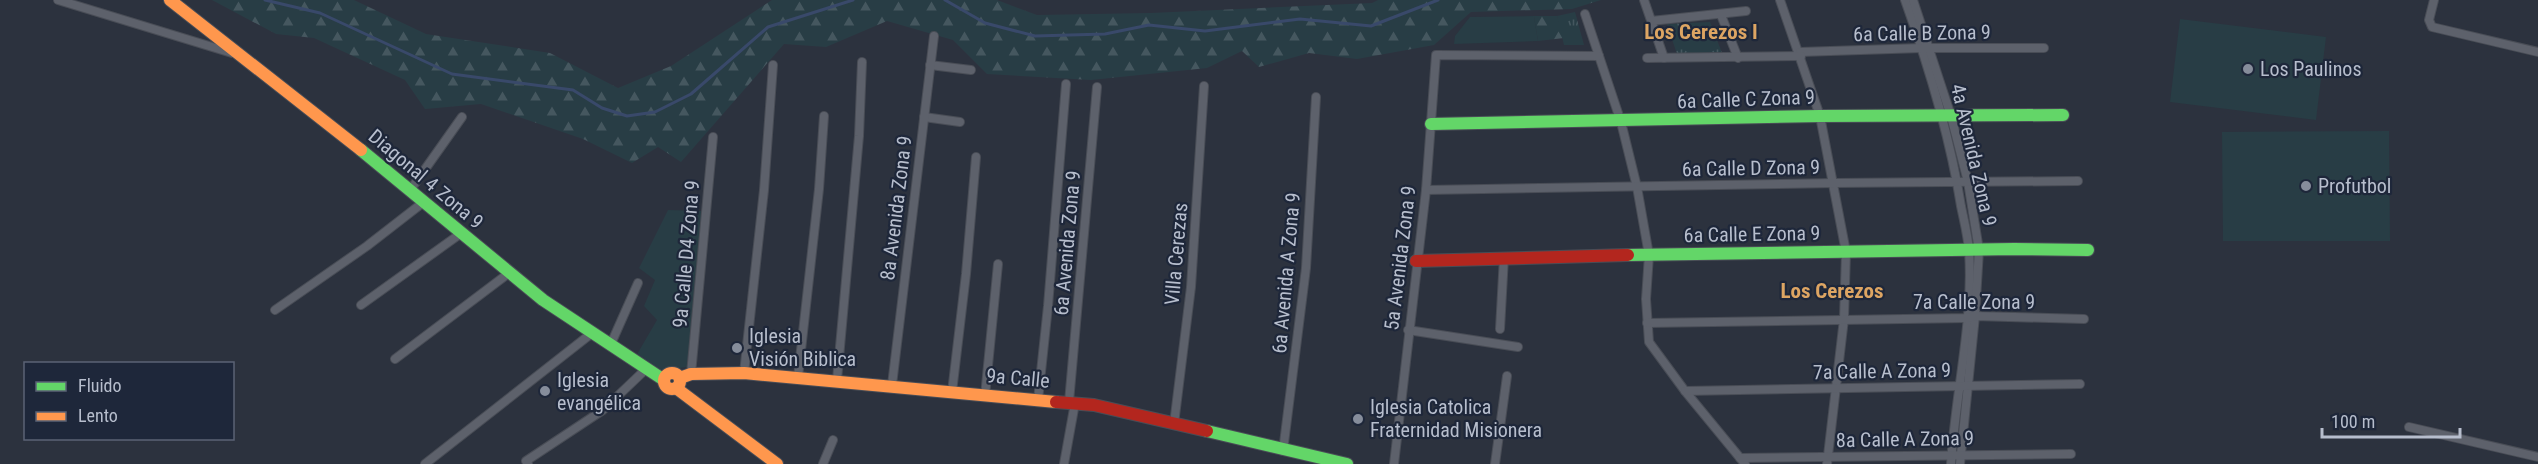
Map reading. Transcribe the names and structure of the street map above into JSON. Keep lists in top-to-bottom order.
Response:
{
  "streets": {
    "street": [
      "6a Calle B Zona 9",
      "6a Calle C Zona 9",
      "4a Avenida Zona 9",
      "6a Calle D Zona 9",
      "Diagonal 4 Zona 9",
      "8a Avenida Zona 9",
      "6a Calle E Zona 9",
      "6a Avenida Zona 9",
      "9a Calle D4 Zona 9",
      "Villa Cerezas",
      "5a Avenida Zona 9",
      "6a Avenida A Zona 9",
      "7a Calle Zona 9",
      "7a Calle A Zona 9",
      "9a Calle",
      "8a Calle A Zona 9"
    ]
  },
  "crossings": [
    ["6a Calle B Zona 9", "4a Avenida Zona 9"],
    ["6a Calle C Zona 9", "4a Avenida Zona 9"],
    ["6a Calle C Zona 9", "5a Avenida Zona 9"],
    ["4a Avenida Zona 9", "6a Calle D Zona 9"],
    ["4a Avenida Zona 9", "6a Calle E Zona 9"],
    ["4a Avenida Zona 9", "7a Calle Zona 9"],
    ["4a Avenida Zona 9", "7a Calle A Zona 9"],
    ["4a Avenida Zona 9", "8a Calle A Zona 9"],
    ["6a Calle D Zona 9", "5a Avenida Zona 9"],
    ["Diagonal 4 Zona 9", "9a Calle D4 Zona 9"],
    ["Diagonal 4 Zona 9", "9a Calle"],
    ["8a Avenida Zona 9", "9a Calle"],
    ["6a Calle E Zona 9", "5a Avenida Zona 9"],
    ["6a Avenida Zona 9", "9a Calle"],
    ["9a Calle D4 Zona 9", "9a Calle"],
    ["Villa Cerezas", "9a Calle"],
    ["6a Avenida A Zona 9", "9a Calle"]
  ],
  "districts": ["Los Cerezos I", "Los Cerezos"],
  "places": [
    "Los Paulinos",
    "Profutbol",
    "Iglesia Visión Biblica",
    "Iglesia evangélica",
    "Iglesia Catolica Fraternidad Misionera"
  ],
  "legend": ["Fluido", "Lento"],
  "scale_bar": "100 m"
}
